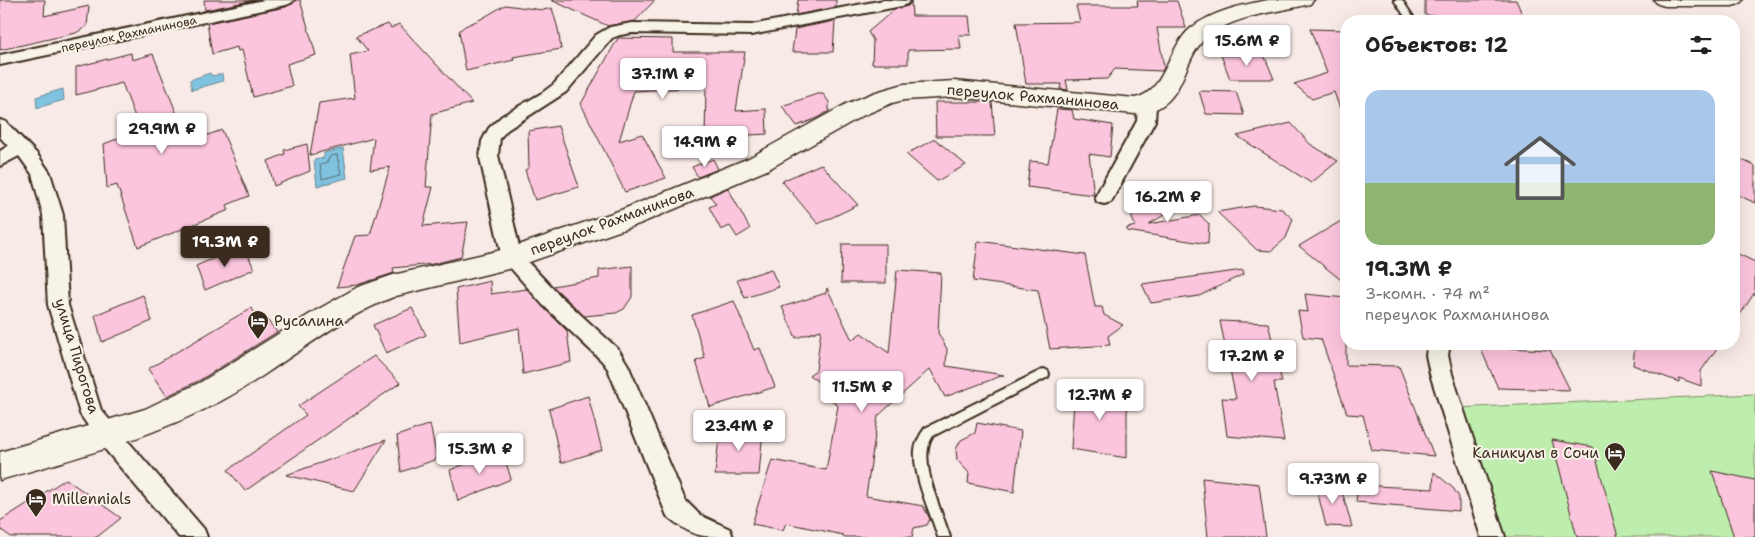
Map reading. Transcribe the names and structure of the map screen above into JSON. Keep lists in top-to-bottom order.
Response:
{
  "streets": {
    "street": ["переулок Рахманинова", "улица Пирогова"]
  },
  "crossings": [
    ["переулок Рахманинова", "улица Пирогова"]
  ],
  "places": {
    "hotel": ["Русалина", "Каникулы в Сочи", "Millennials"]
  },
  "page": {
    "heading": "Объектов: 12",
    "price": [
      "15.6M ₽",
      "37.1M ₽",
      "29.9M ₽",
      "14.9M ₽",
      "16.2M ₽",
      "19.3M ₽",
      "17.2M ₽",
      "11.5M ₽",
      "12.7M ₽",
      "23.4M ₽",
      "15.3M ₽",
      "9.73M ₽"
    ],
    "list": [
      {
        "name": "19.3M ₽",
        "note": "3-комн. · 74 m² · переулок Рахманинова"
      }
    ]
  }
}
